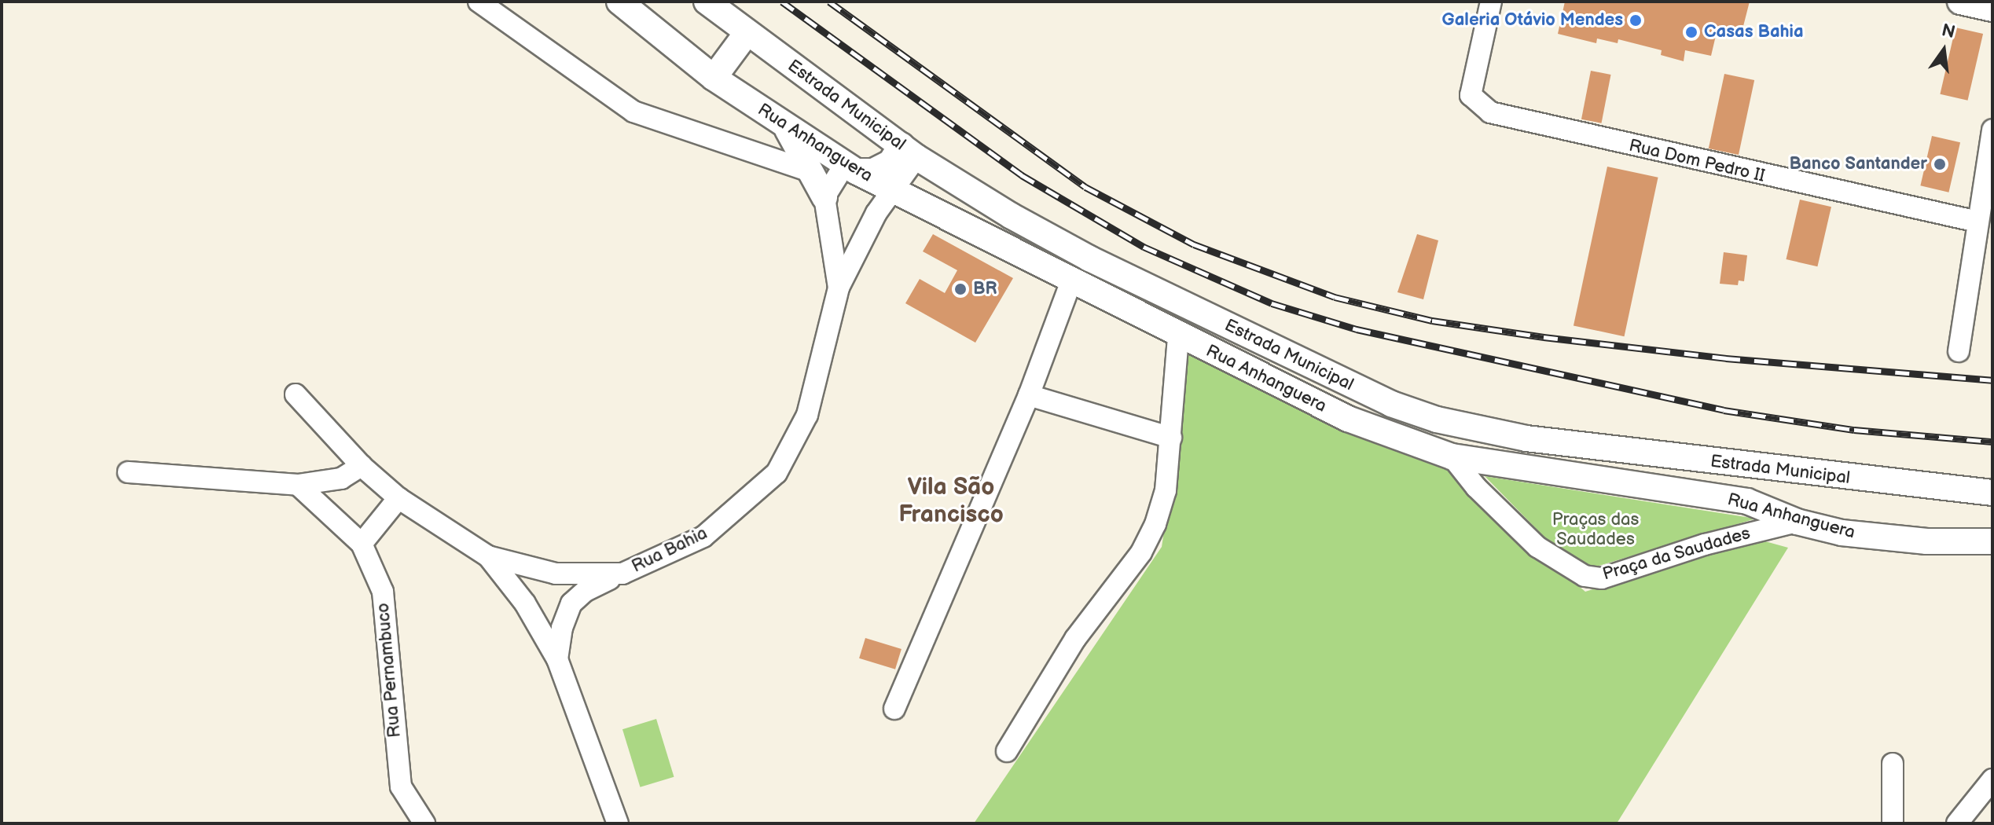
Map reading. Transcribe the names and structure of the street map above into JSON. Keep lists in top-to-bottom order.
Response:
{
  "streets": {
    "main road": ["Estrada Municipal", "Rua Anhanguera"],
    "street": [
      "Rua Dom Pedro II",
      "Rua Bahia",
      "Praça da Saudades",
      "Rua Pernambuco"
    ]
  },
  "crossings": [
    ["Rua Anhanguera", "Praça da Saudades"]
  ],
  "districts": ["Vila São Francisco"],
  "parks": ["Praças das Saudades"],
  "places": [
    "Galeria Otávio Mendes",
    "Casas Bahia",
    "Banco Santander",
    "BR"
  ],
  "north": "top"
}
